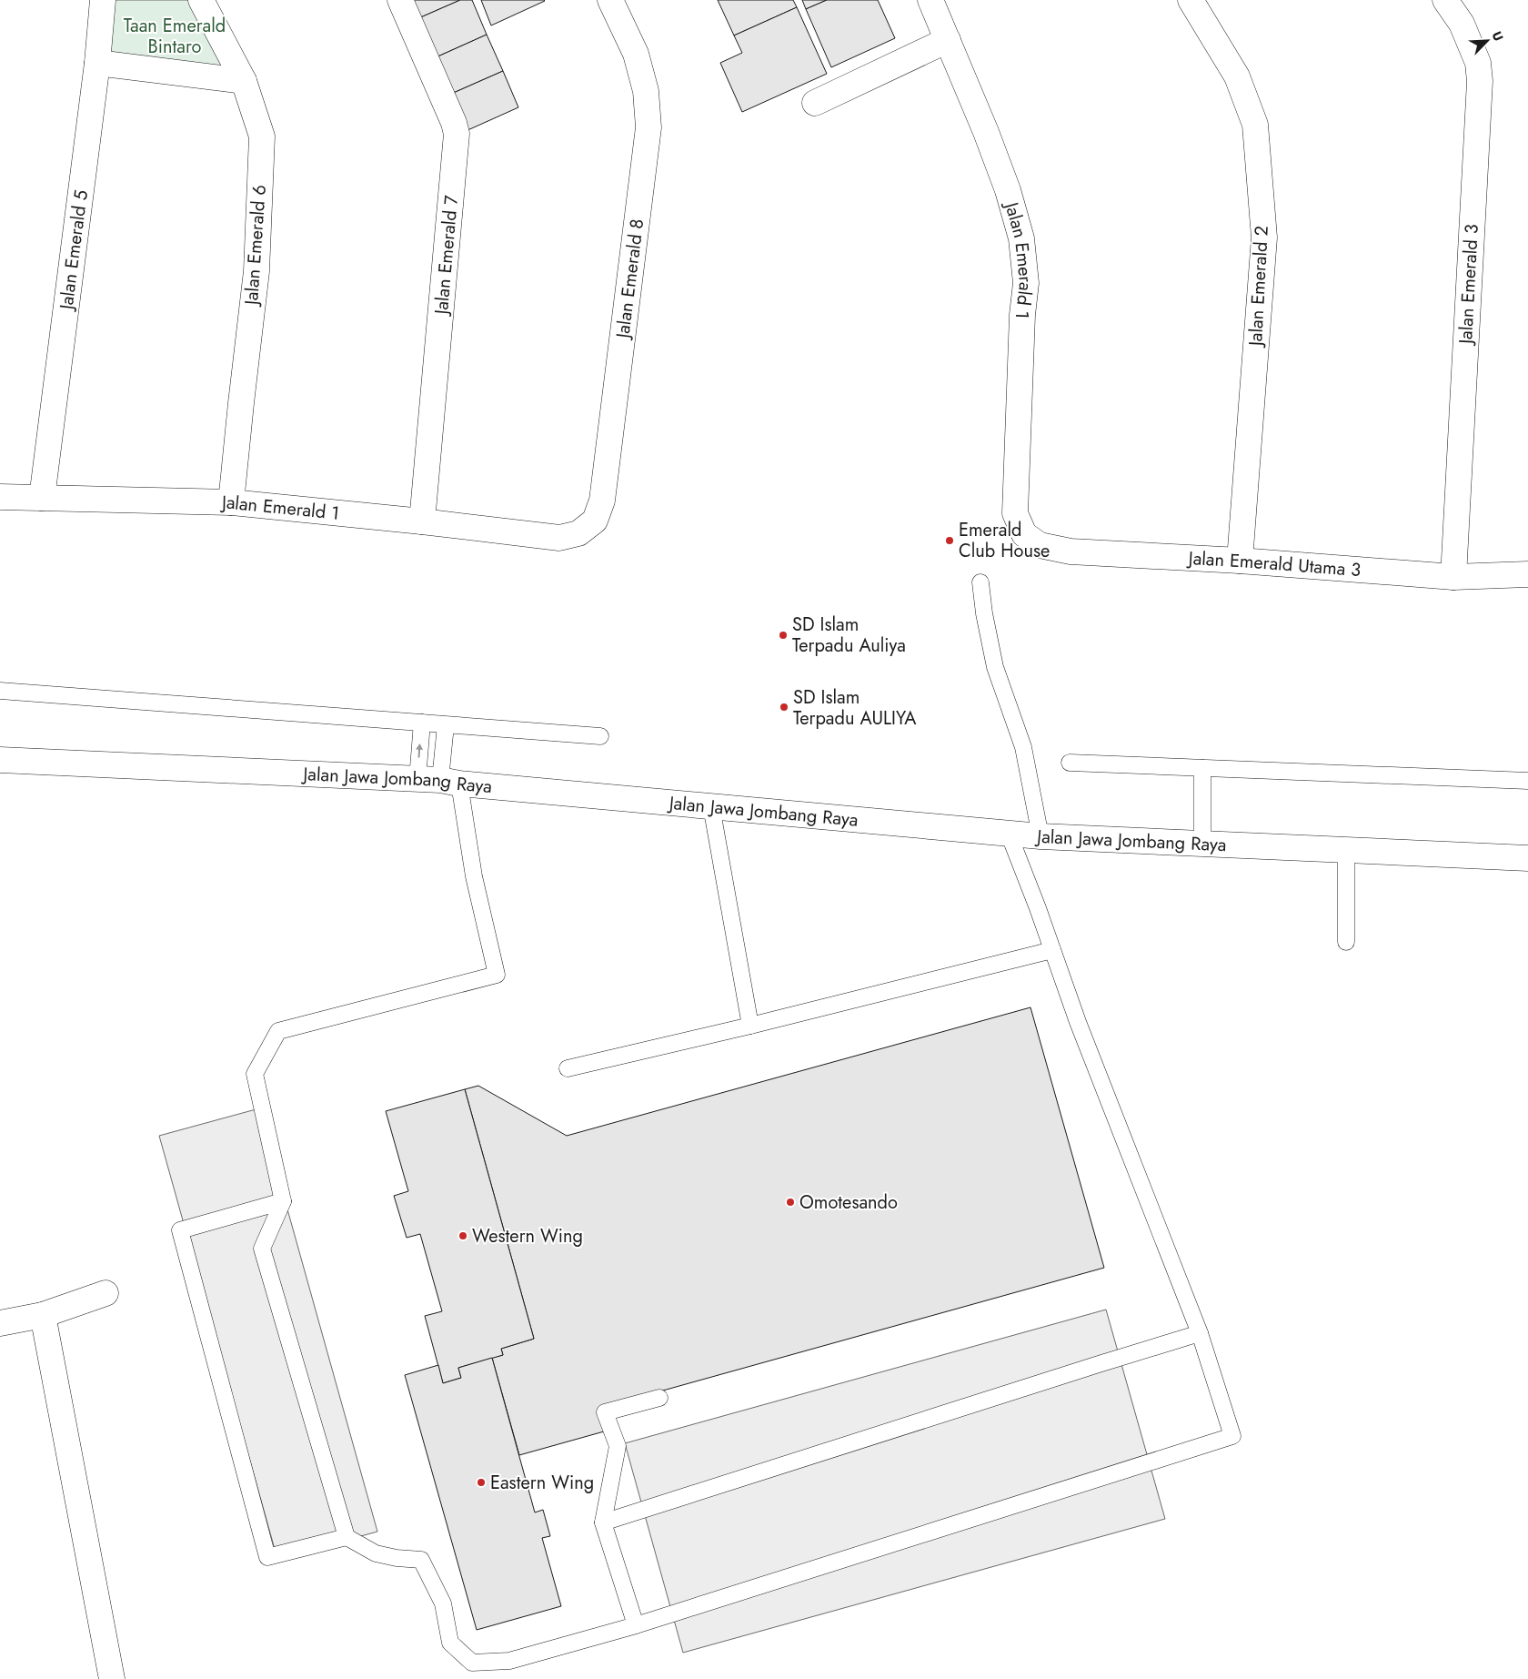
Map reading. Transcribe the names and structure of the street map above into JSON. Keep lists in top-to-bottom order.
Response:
{
  "streets": {
    "street": [
      "Jalan Emerald 6",
      "Jalan Emerald 5",
      "Jalan Emerald 7",
      "Jalan Emerald 1",
      "Jalan Emerald 8",
      "Jalan Emerald 3",
      "Jalan Emerald 2",
      "Jalan Emerald Utama 3",
      "Jalan Jawa Jombang Raya"
    ]
  },
  "crossings": [
    ["Jalan Emerald 6", "Jalan Emerald 1"],
    ["Jalan Emerald 5", "Jalan Emerald 1"],
    ["Jalan Emerald 7", "Jalan Emerald 1"],
    ["Jalan Emerald 1", "Jalan Emerald 8"],
    ["Jalan Emerald 1", "Jalan Emerald Utama 3"],
    ["Jalan Emerald 3", "Jalan Emerald Utama 3"],
    ["Jalan Emerald 2", "Jalan Emerald Utama 3"]
  ],
  "parks": ["Taan Emerald Bintaro"],
  "places": [
    "Emerald Club House",
    "SD Islam Terpadu Auliya",
    "SD Islam Terpadu AULIYA",
    "Omotesando",
    "Western Wing",
    "Eastern Wing"
  ],
  "north": "top right"
}
